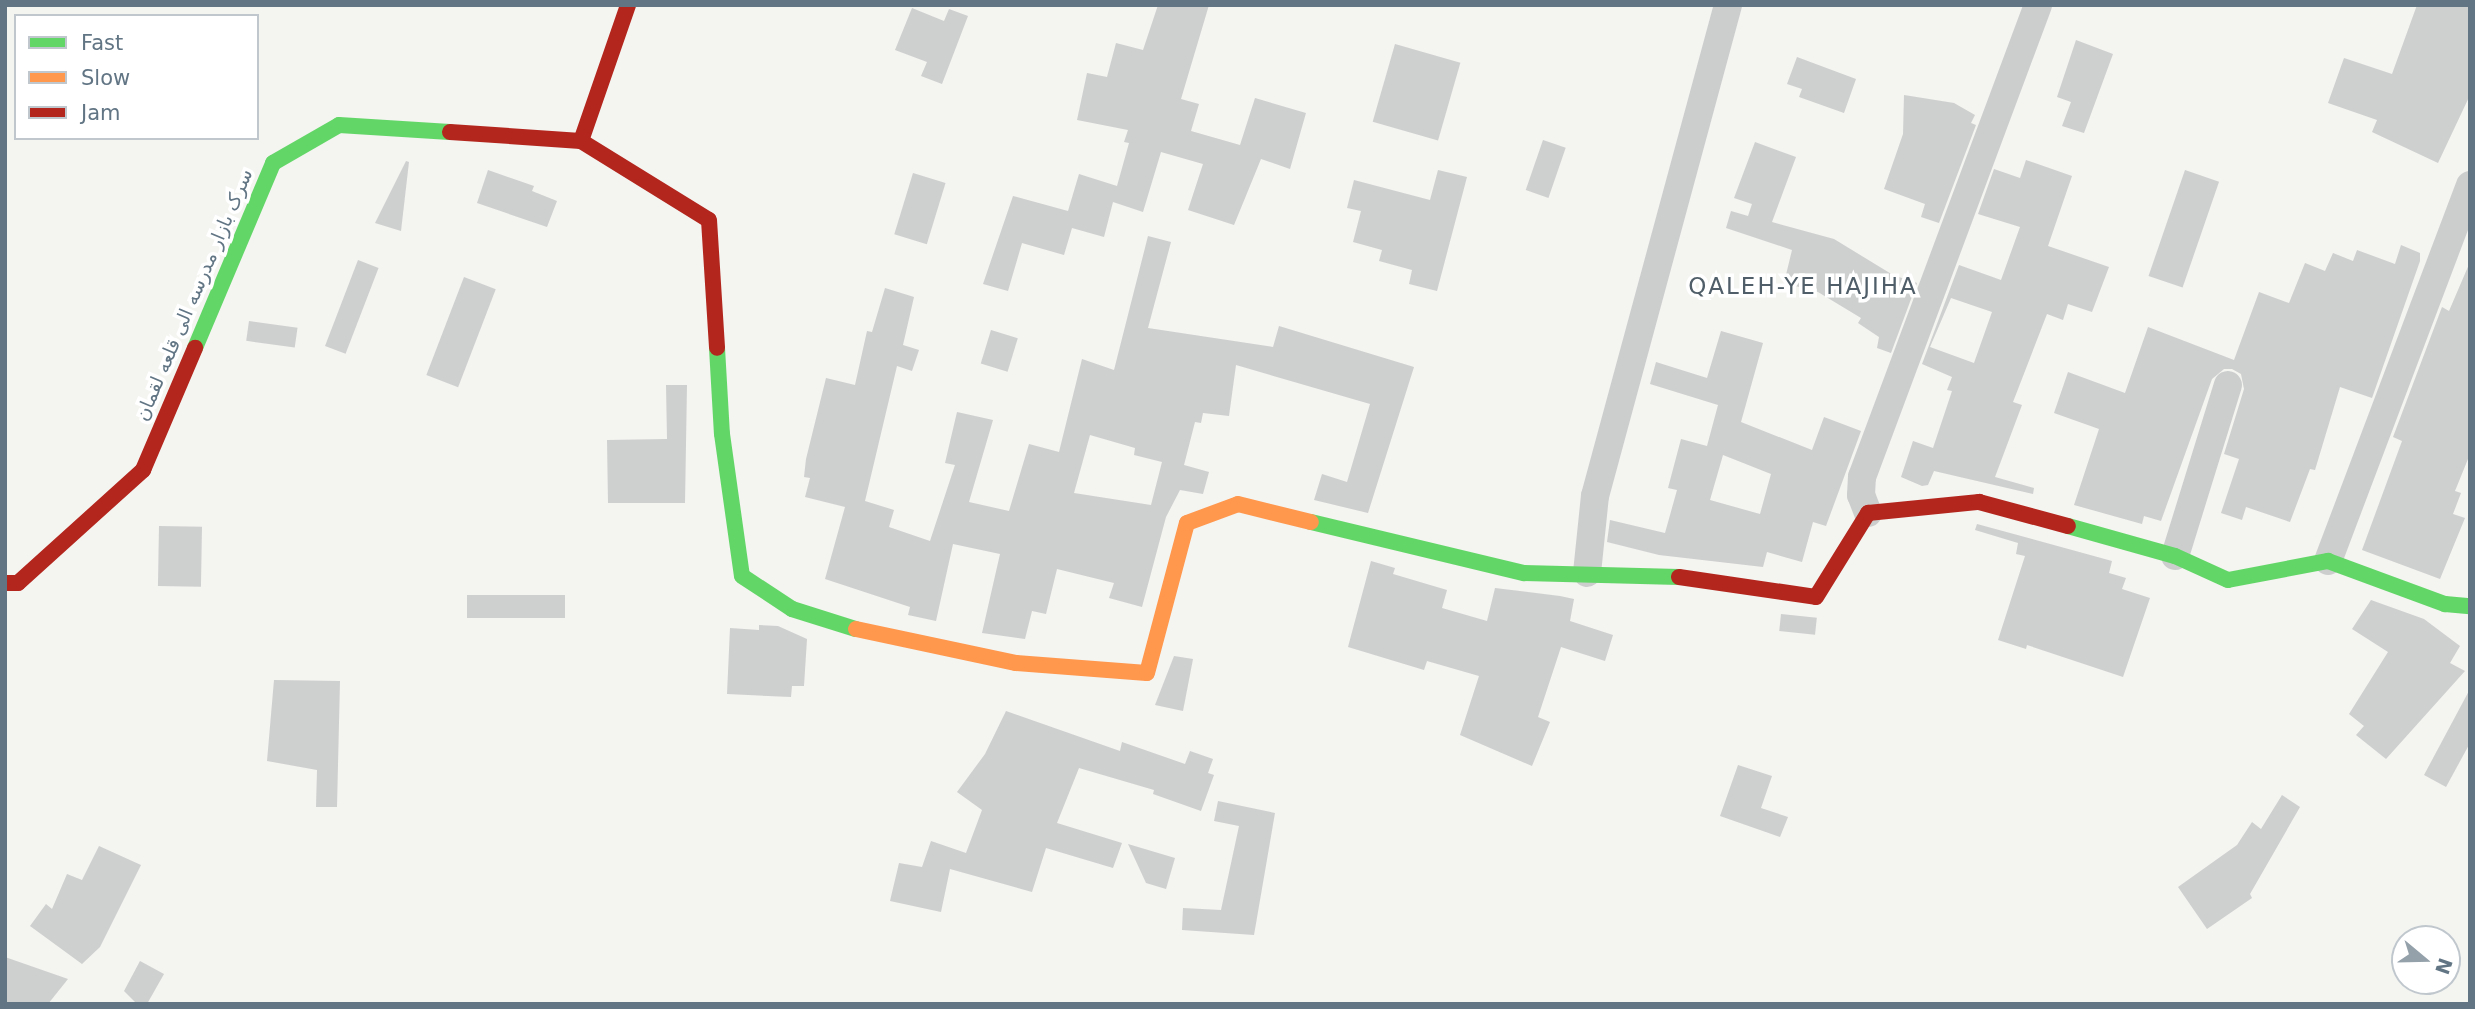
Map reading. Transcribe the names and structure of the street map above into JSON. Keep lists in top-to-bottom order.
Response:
{
  "streets": {
    "street": ["سرک بازار مدرسه الی قلعه لقمان"]
  },
  "districts": ["QALEH-YE HAJIHA"],
  "legend": ["Fast", "Slow", "Jam"],
  "north": "right"
}
